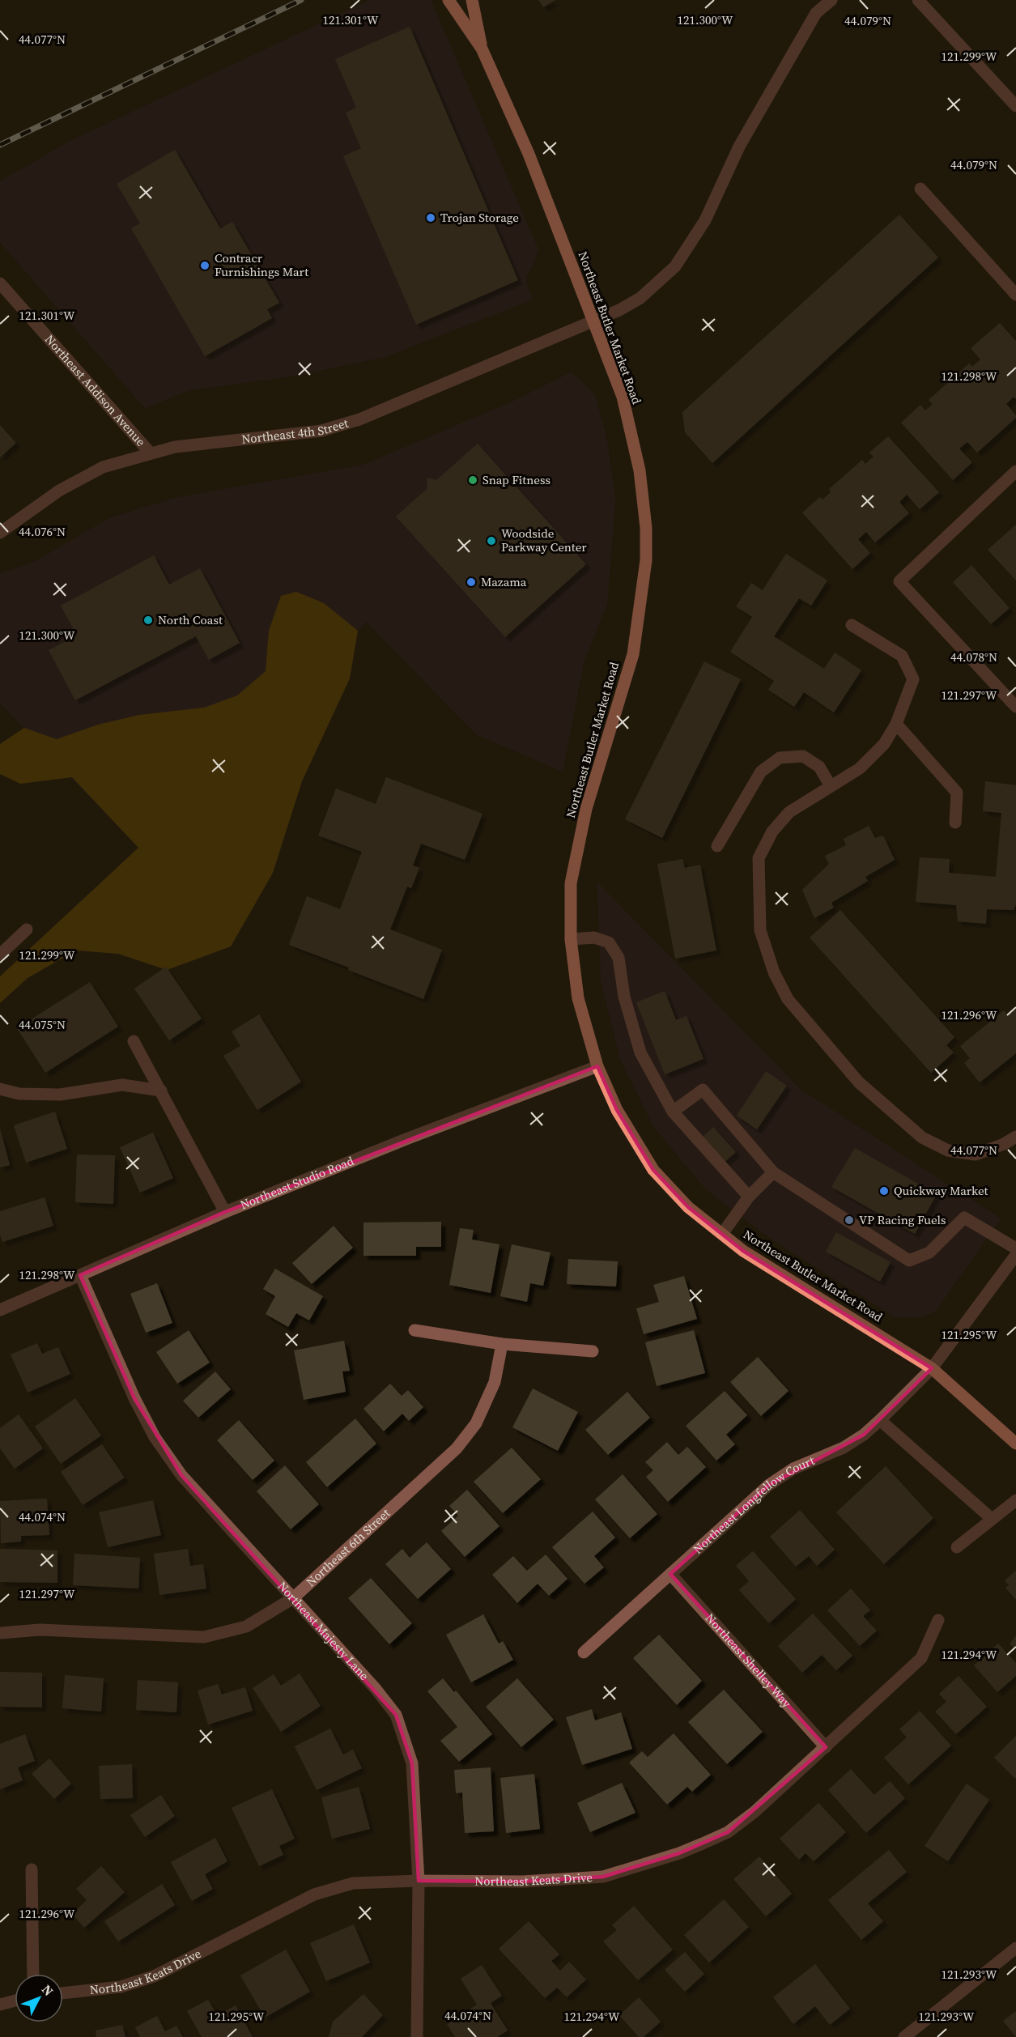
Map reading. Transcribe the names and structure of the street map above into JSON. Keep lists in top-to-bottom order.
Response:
{
  "streets": {
    "main road": ["Northeast Butler Market Road"],
    "street": [
      "Northeast Addison Avenue",
      "Northeast 4th Street",
      "Northeast Studio Road",
      "Northeast Longfellow Court",
      "Northeast 6th Street",
      "Northeast Majesty Lane",
      "Northeast Shelley Way",
      "Northeast Keats Drive"
    ]
  },
  "crossings": [
    ["Northeast Butler Market Road", "Northeast 4th Street"],
    ["Northeast Butler Market Road", "Northeast Studio Road"],
    ["Northeast Butler Market Road", "Northeast Longfellow Court"],
    ["Northeast Addison Avenue", "Northeast 4th Street"],
    ["Northeast Studio Road", "Northeast Majesty Lane"],
    ["Northeast Longfellow Court", "Northeast Shelley Way"],
    ["Northeast 6th Street", "Northeast Majesty Lane"],
    ["Northeast Majesty Lane", "Northeast Keats Drive"],
    ["Northeast Shelley Way", "Northeast Keats Drive"]
  ],
  "places": [
    "Trojan Storage",
    "Contracr Furnishings Mart",
    "Snap Fitness",
    "Woodside Parkway Center",
    "Mazama",
    "North Coast",
    "Quickway Market",
    "VP Racing Fuels"
  ],
  "north": "top right",
  "coordinates": [
    "121.301°W",
    "121.300°W",
    "44.079°N",
    "44.077°N",
    "121.299°W",
    "121.298°W",
    "44.076°N",
    "44.078°N",
    "121.297°W",
    "121.296°W",
    "44.075°N",
    "121.295°W",
    "44.074°N",
    "121.294°W",
    "121.293°W"
  ]
}
